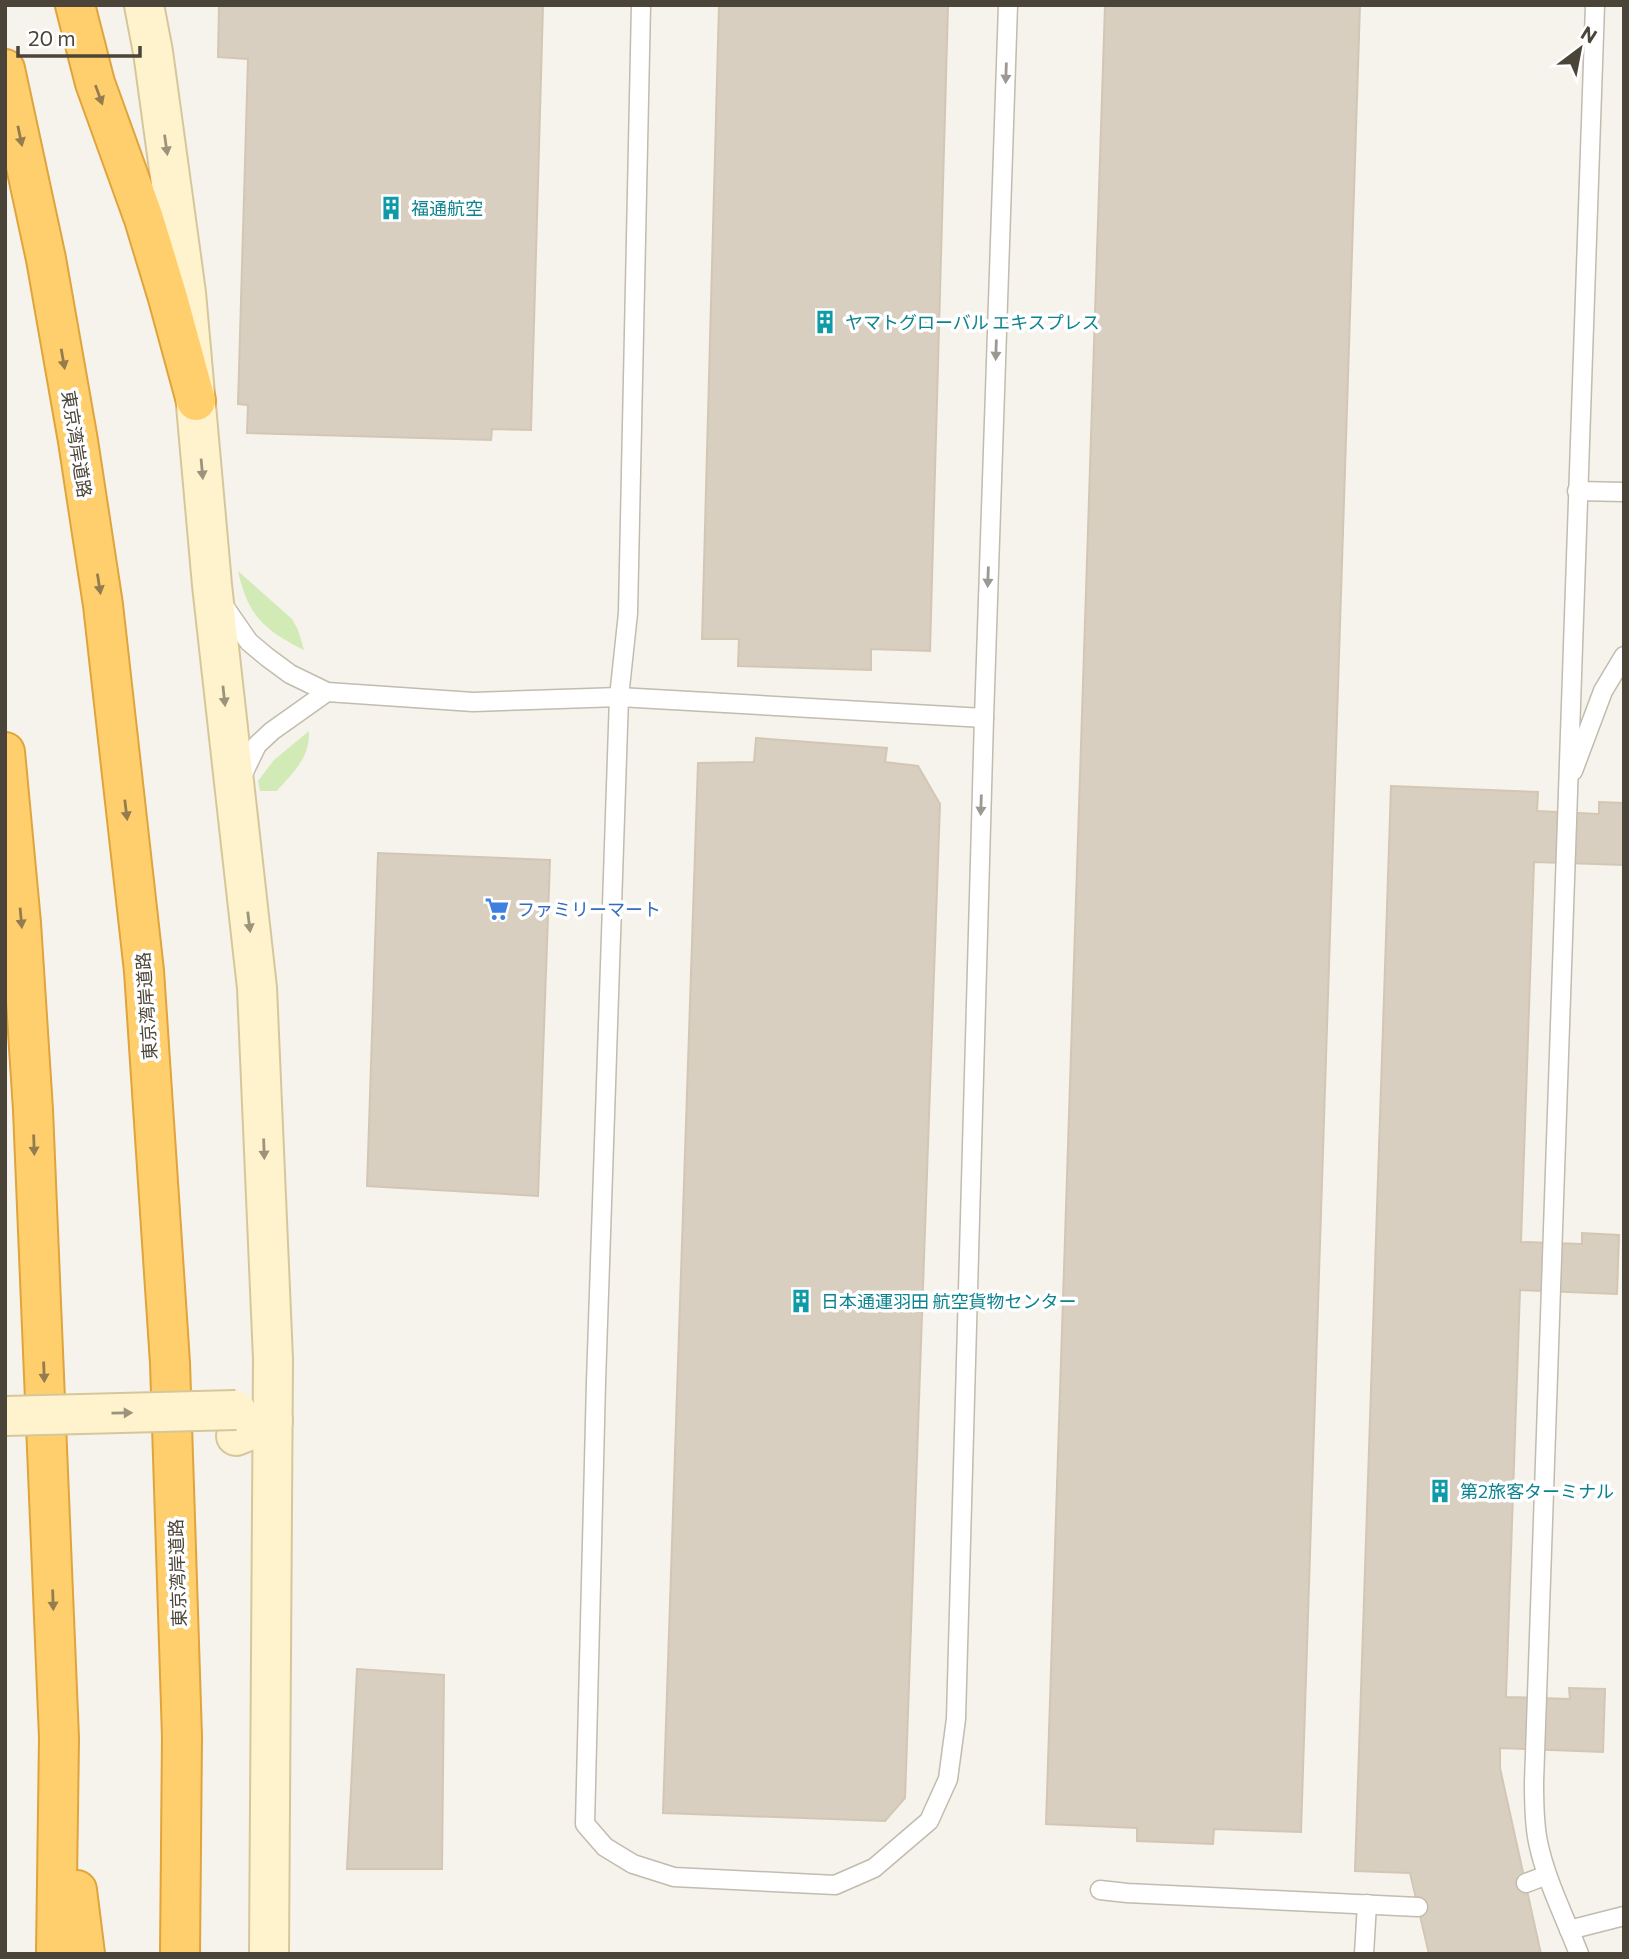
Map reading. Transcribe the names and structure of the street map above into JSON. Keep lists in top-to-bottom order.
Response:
{
  "streets": {
    "highway": ["東京湾岸道路"]
  },
  "places": {
    "building": [
      "福通航空",
      "ヤマトグローバル エキスプレス",
      "日本通運羽田 航空貨物センター",
      "第2旅客ターミナル"
    ],
    "supermarket": ["ファミリーマート"]
  },
  "scale_bar": "20 m",
  "north": "top right"
}
